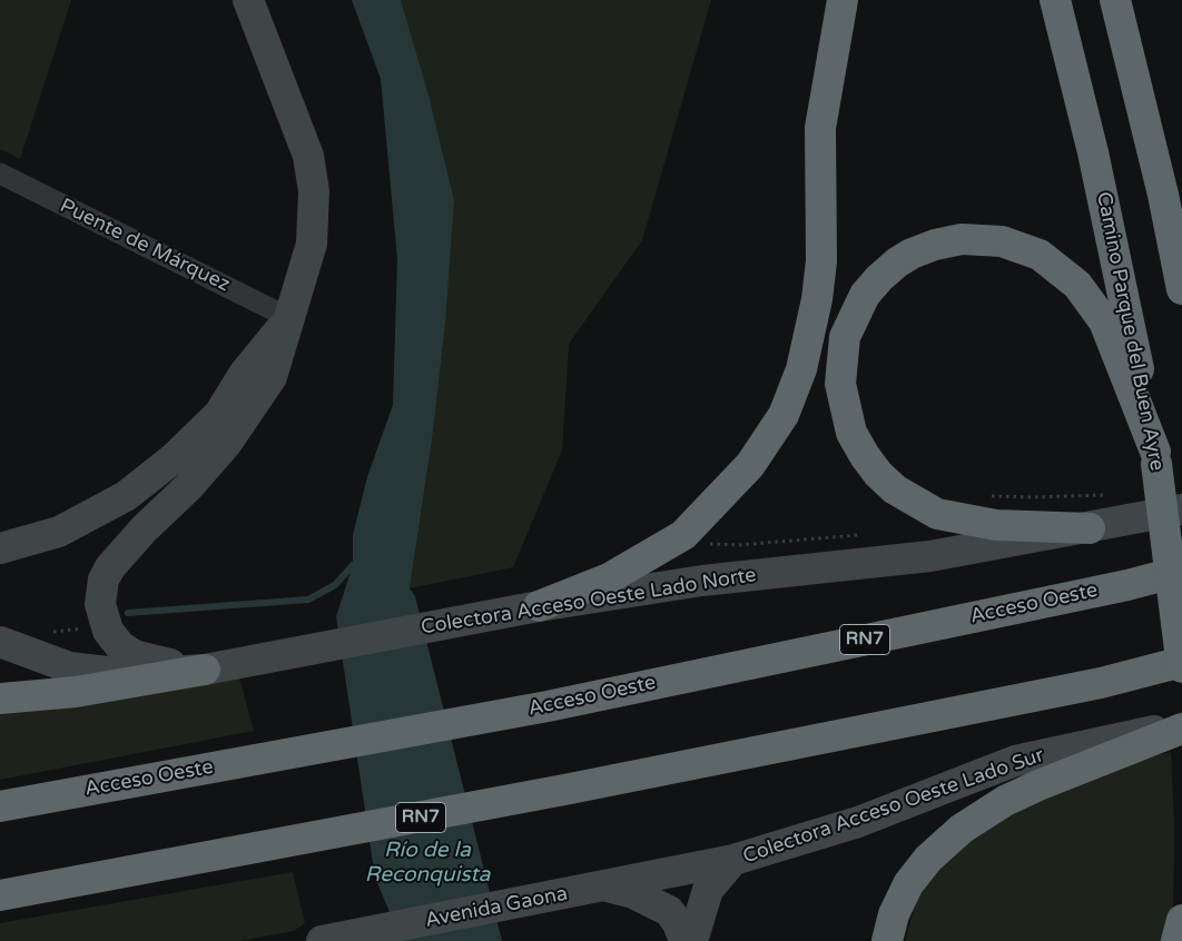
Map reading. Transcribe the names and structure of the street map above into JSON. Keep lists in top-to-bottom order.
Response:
{
  "streets": {
    "highway": ["Camino Parque del Buen Ayre", "Acceso Oeste", "RN7"],
    "street": [
      "Puente de Márquez",
      "Colectora Acceso Oeste Lado Norte",
      "Colectora Acceso Oeste Lado Sur",
      "Avenida Gaona"
    ]
  },
  "crossings": [
    ["Colectora Acceso Oeste Lado Sur", "Avenida Gaona"]
  ],
  "water": ["Río de la Reconquista"]
}
